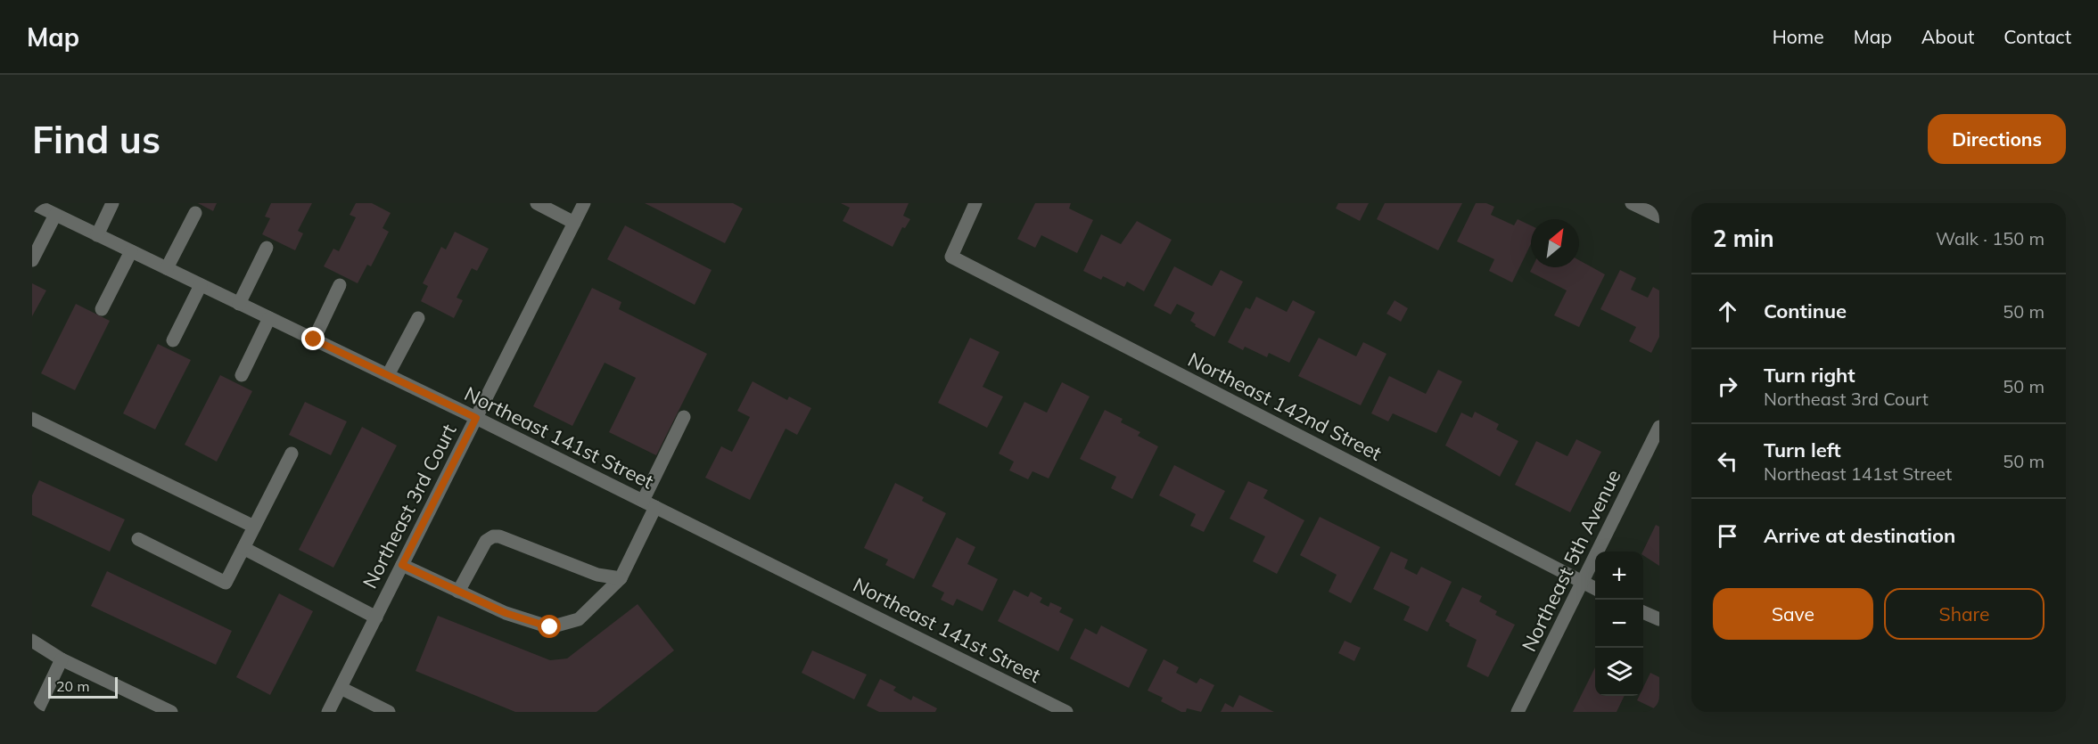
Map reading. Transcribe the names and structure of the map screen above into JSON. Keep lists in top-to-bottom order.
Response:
{
  "streets": {
    "street": [
      "Northeast 142nd Street",
      "Northeast 141st Street",
      "Northeast 3rd Court",
      "Northeast 5th Avenue"
    ]
  },
  "crossings": [
    ["Northeast 142nd Street", "Northeast 5th Avenue"],
    ["Northeast 141st Street", "Northeast 3rd Court"]
  ],
  "scale_bar": "20 m",
  "north": "top right",
  "page": {
    "header": "Map",
    "nav": [
      "Home",
      "Map",
      "About",
      "Contact"
    ],
    "buttons": [
      "Directions",
      ["Save", "Share"]
    ],
    "title": "Find us",
    "heading": ["2 min", "Walk · 150 m"],
    "list": [
      ["Continue", "50 m"],
      ["Turn right", "Northeast 3rd Court", "50 m"],
      ["Turn left", "Northeast 141st Street", "50 m"],
      "Arrive at destination"
    ],
    "map_buttons": ["+", "−"],
    "scale": "20 m"
  }
}
